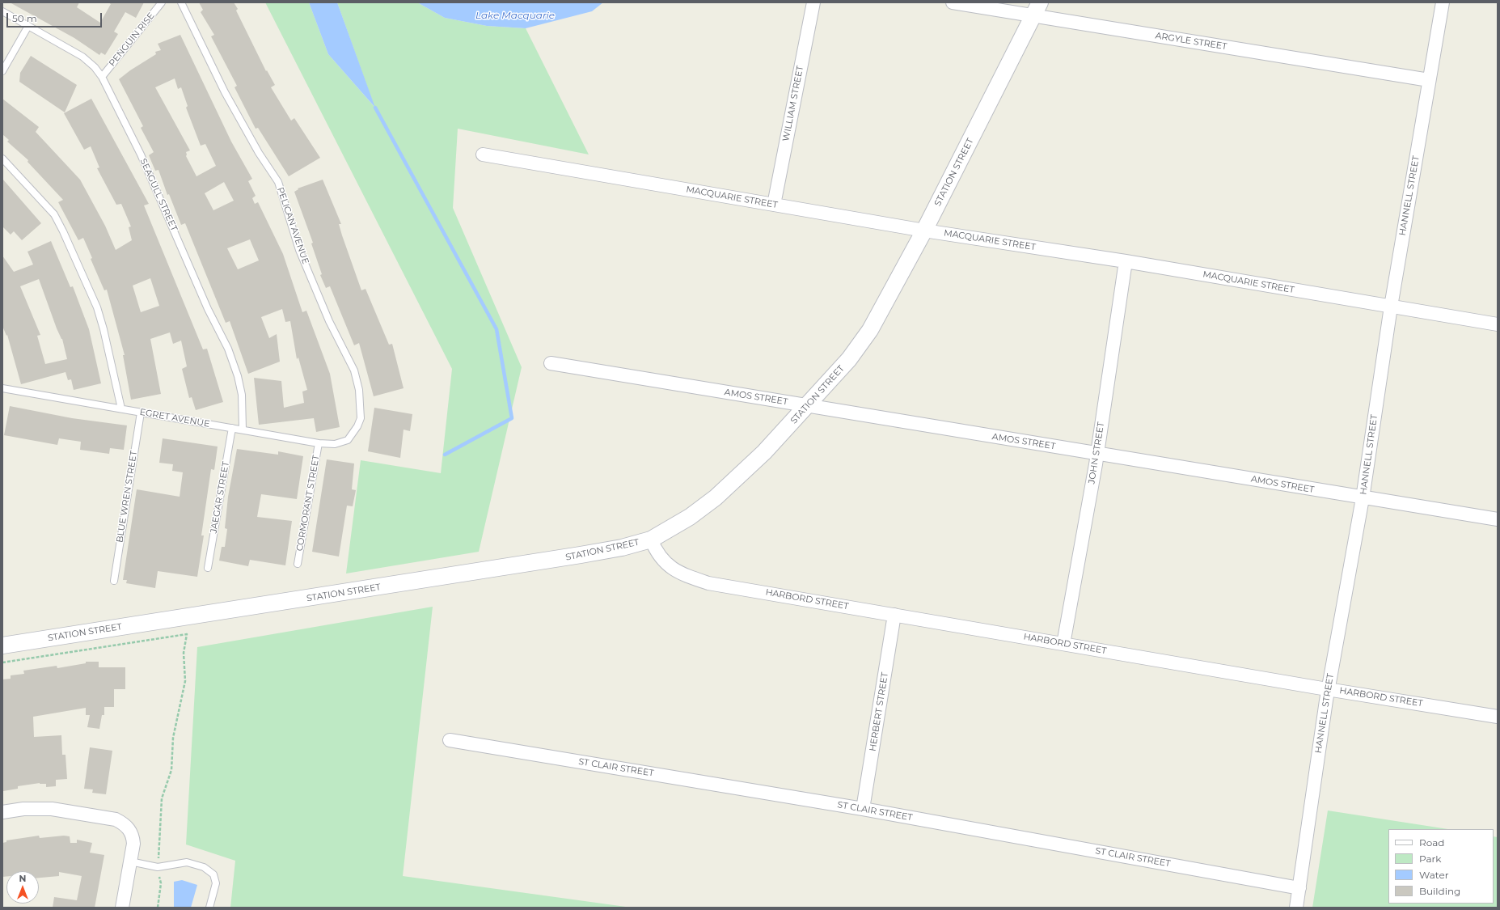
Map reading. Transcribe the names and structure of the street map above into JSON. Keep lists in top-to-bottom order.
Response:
{
  "streets": {
    "street": [
      "ARGYLE STREET",
      "WILLIAM STREET",
      "STATION STREET",
      "HANNELL STREET",
      "MACQUARIE STREET",
      "AMOS STREET",
      "JOHN STREET",
      "HARBORD STREET",
      "HERBERT STREET",
      "ST CLAIR STREET"
    ],
    "lane": [
      "PENGUIN RISE",
      "SEAGULL STREET",
      "PELICAN AVENUE",
      "EGRET AVENUE",
      "BLUE WREN STREET",
      "JAEGAR STREET",
      "CORMORANT STREET"
    ]
  },
  "crossings": [
    ["PENGUIN RISE", "SEAGULL STREET"],
    ["ARGYLE STREET", "STATION STREET"],
    ["ARGYLE STREET", "HANNELL STREET"],
    ["WILLIAM STREET", "MACQUARIE STREET"],
    ["STATION STREET", "MACQUARIE STREET"],
    ["STATION STREET", "AMOS STREET"],
    ["STATION STREET", "HARBORD STREET"],
    ["SEAGULL STREET", "EGRET AVENUE"],
    ["HANNELL STREET", "MACQUARIE STREET"],
    ["HANNELL STREET", "AMOS STREET"],
    ["HANNELL STREET", "HARBORD STREET"],
    ["HANNELL STREET", "ST CLAIR STREET"],
    ["MACQUARIE STREET", "JOHN STREET"],
    ["PELICAN AVENUE", "EGRET AVENUE"],
    ["AMOS STREET", "JOHN STREET"],
    ["EGRET AVENUE", "BLUE WREN STREET"],
    ["EGRET AVENUE", "JAEGAR STREET"],
    ["EGRET AVENUE", "CORMORANT STREET"],
    ["JOHN STREET", "HARBORD STREET"],
    ["HARBORD STREET", "HERBERT STREET"],
    ["HERBERT STREET", "ST CLAIR STREET"]
  ],
  "water": ["Lake Macquarie"],
  "legend": [
    "Road",
    "Park",
    "Water",
    "Building"
  ],
  "scale_bar": "50 m",
  "north": "top"
}
